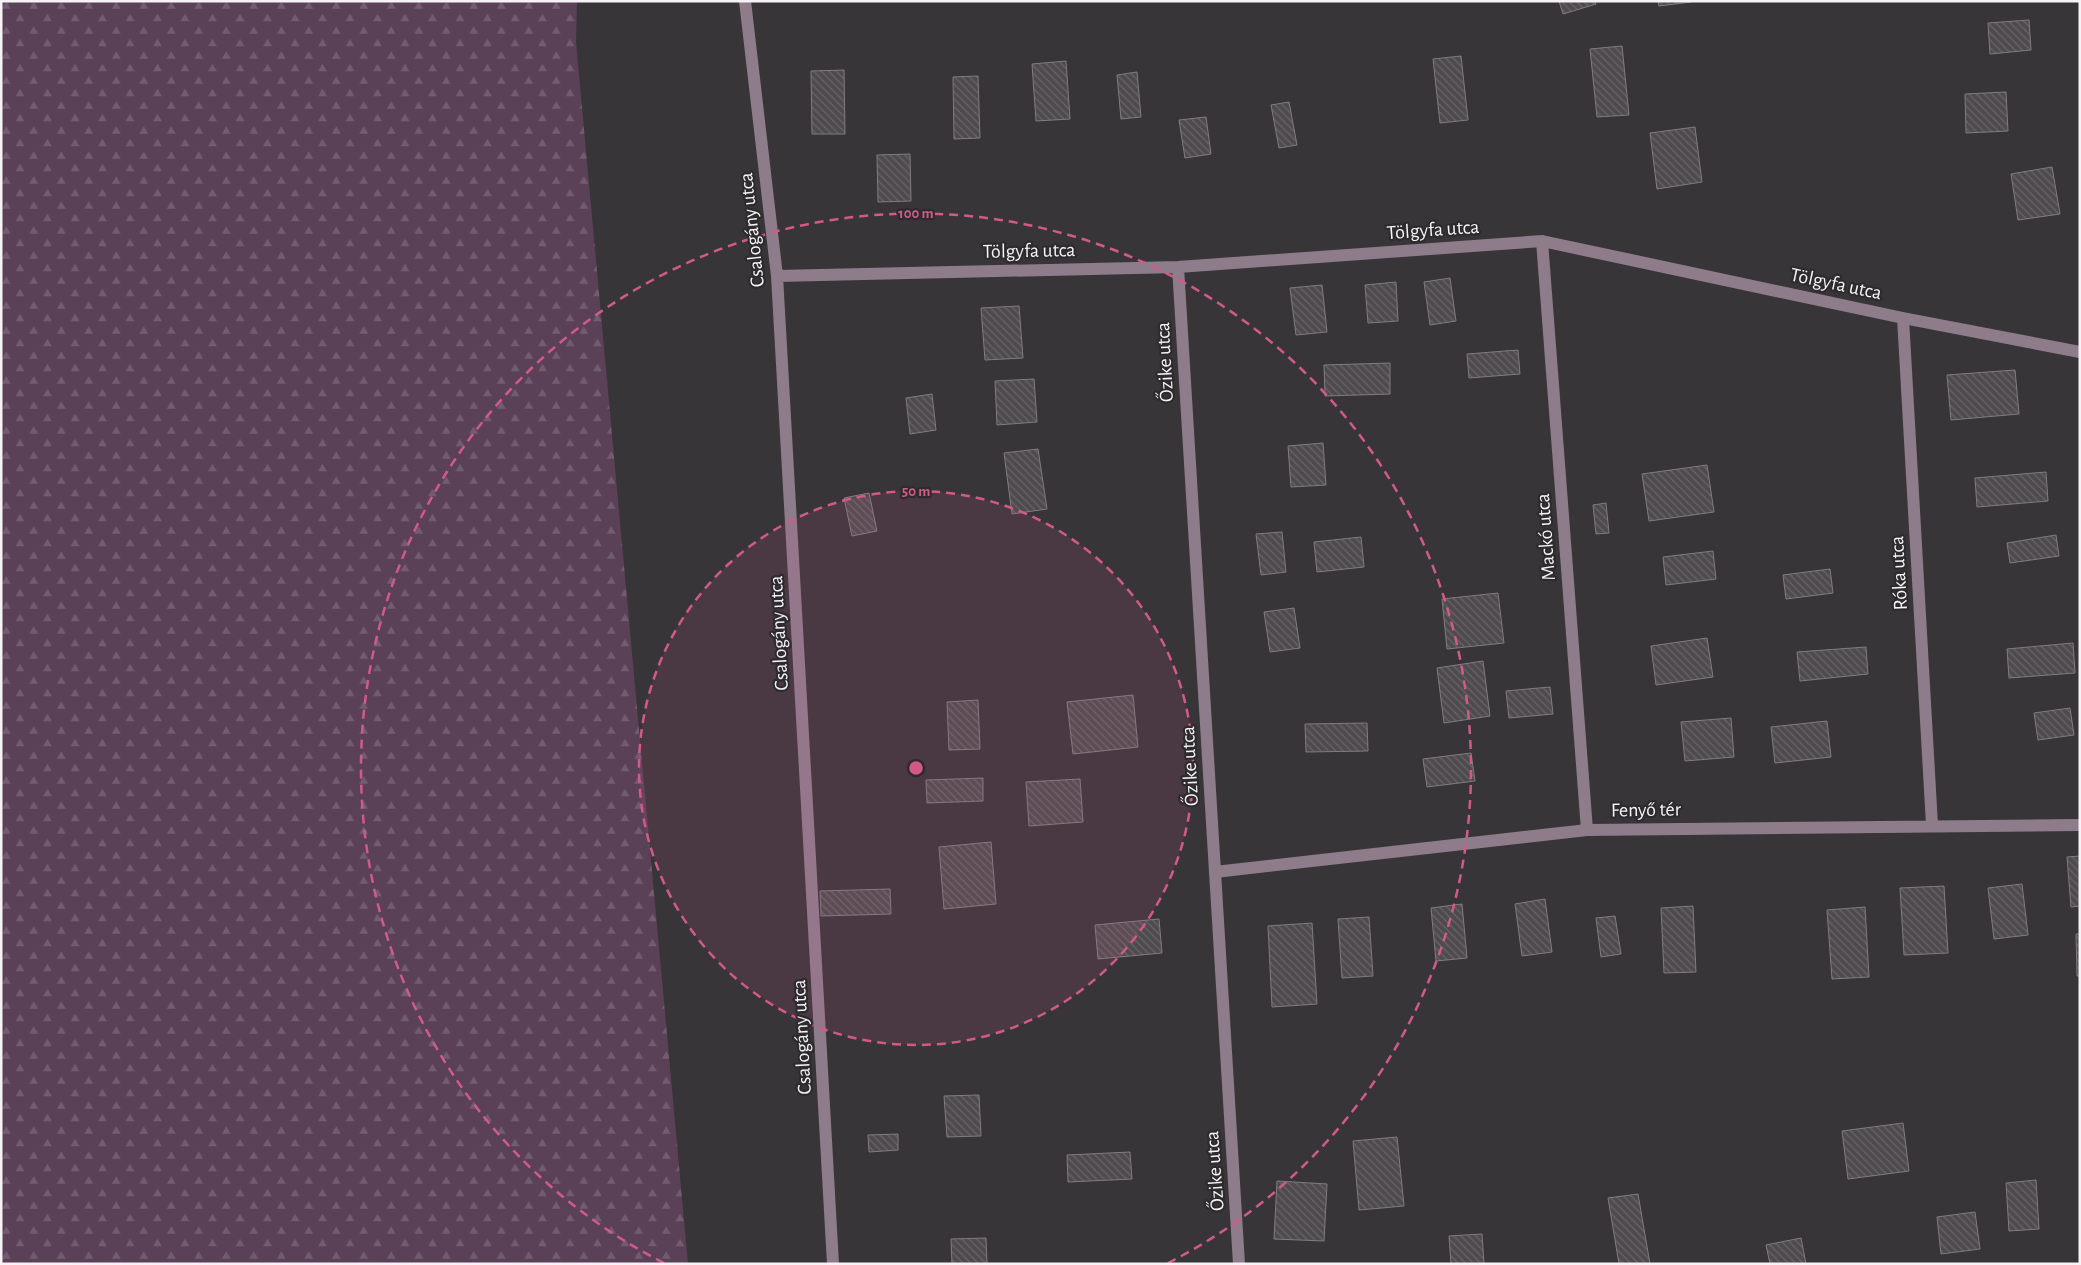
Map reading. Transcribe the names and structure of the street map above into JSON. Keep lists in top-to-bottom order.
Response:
{
  "streets": {
    "street": [
      "Csalogány utca",
      "Tölgyfa utca",
      "Őzike utca",
      "Mackó utca",
      "Róka utca",
      "Fenyő tér"
    ]
  },
  "crossings": [
    ["Csalogány utca", "Tölgyfa utca"],
    ["Tölgyfa utca", "Őzike utca"],
    ["Tölgyfa utca", "Mackó utca"],
    ["Tölgyfa utca", "Róka utca"],
    ["Őzike utca", "Fenyő tér"],
    ["Mackó utca", "Fenyő tér"],
    ["Róka utca", "Fenyő tér"]
  ],
  "rings": ["100 m", "50 m"]
}
